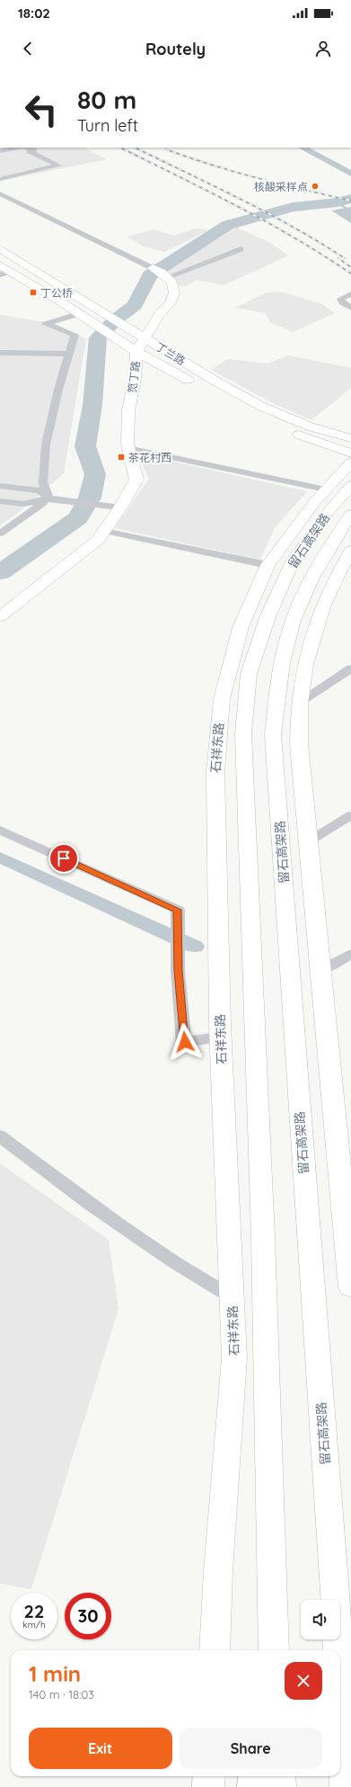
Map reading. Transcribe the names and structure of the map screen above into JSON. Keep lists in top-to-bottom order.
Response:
{
  "streets": {
    "main road": [
      "丁兰路",
      "笕丁路",
      "留石高架路",
      "石祥东路"
    ]
  },
  "crossings": [
    ["丁兰路", "笕丁路"]
  ],
  "places": {
    "other": ["核酸采样点"],
    "transit": ["丁公桥", "茶花村西"]
  },
  "page": {
    "status": "18:02",
    "header": "Routely",
    "turn": ["80 m", "Turn left"],
    "speed": "22 km/h",
    "limit": "30",
    "heading": ["1 min", "140 m · 18:03"],
    "buttons": ["Exit", "Share"]
  }
}
